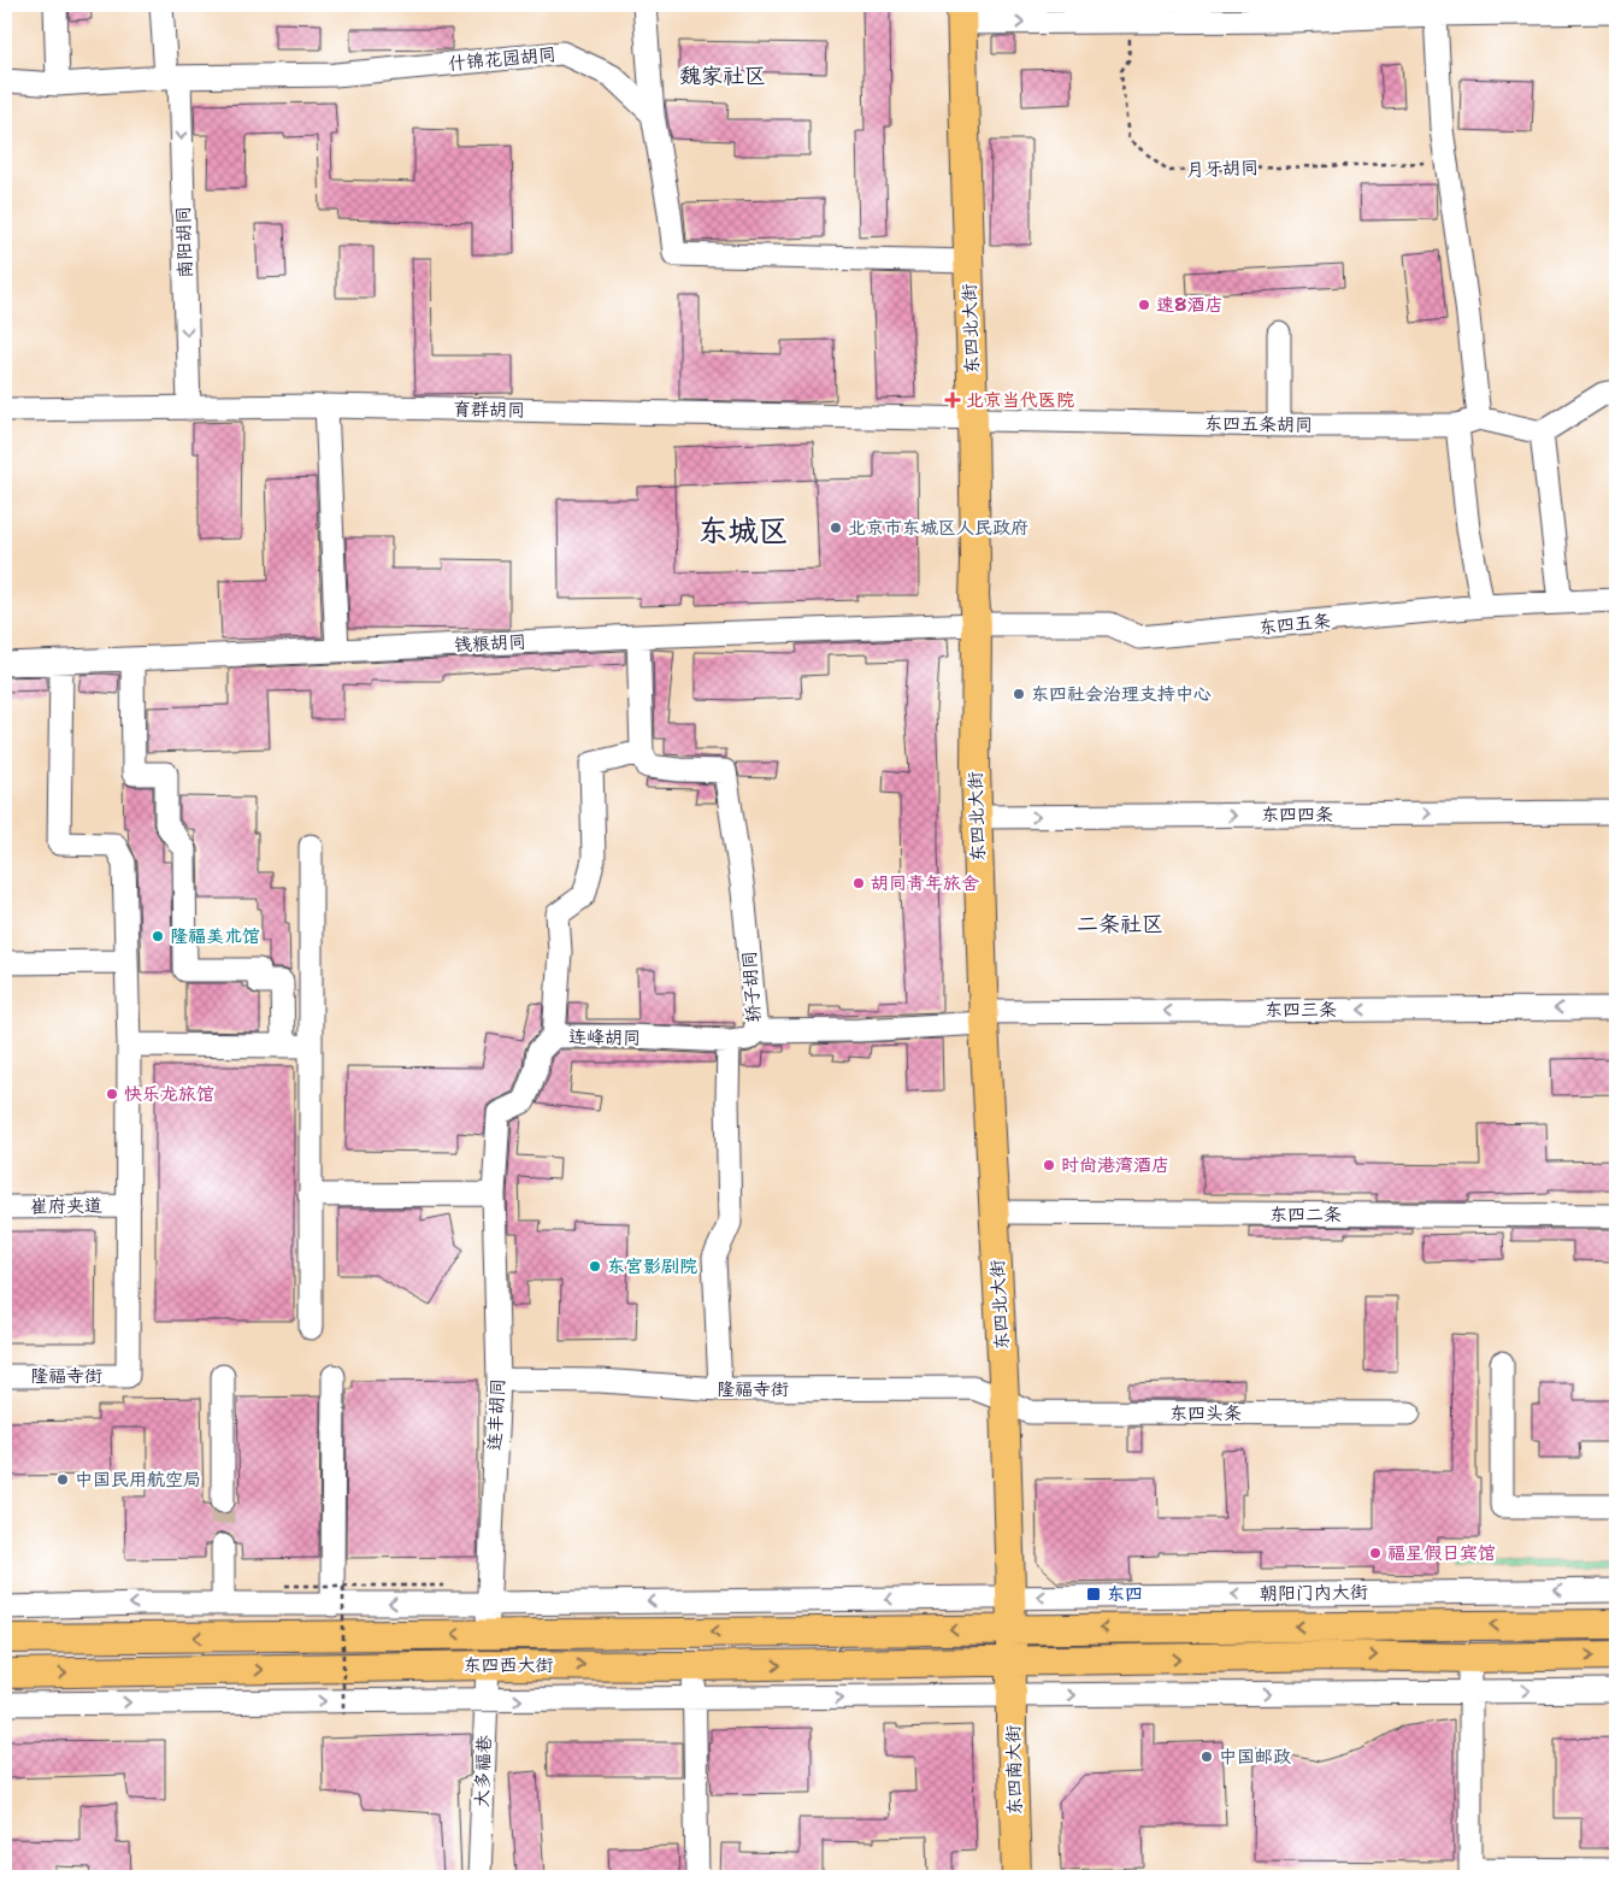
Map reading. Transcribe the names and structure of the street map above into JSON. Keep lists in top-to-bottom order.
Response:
{
  "streets": {
    "main road": [
      "东四北大街",
      "朝阳门内大街",
      "东四西大街",
      "东四南大街"
    ],
    "street": [
      "什锦花园胡同",
      "南阳胡同",
      "育群胡同",
      "东四五条胡同",
      "东四五条",
      "钱粮胡同",
      "东四四条",
      "轿子胡同",
      "东四三条",
      "连峰胡同",
      "崔府夹道",
      "东四二条",
      "隆福寺街",
      "东四头条",
      "连丰胡同",
      "大多福巷"
    ],
    "path": ["月牙胡同"]
  },
  "crossings": [
    ["什锦花园胡同", "南阳胡同"],
    ["南阳胡同", "育群胡同"],
    ["东四北大街", "育群胡同"],
    ["东四北大街", "东四五条胡同"],
    ["东四北大街", "东四五条"],
    ["东四北大街", "钱粮胡同"],
    ["东四北大街", "东四四条"],
    ["东四北大街", "东四三条"],
    ["东四北大街", "东四二条"],
    ["东四北大街", "隆福寺街"],
    ["东四北大街", "东四头条"],
    ["东四北大街", "朝阳门内大街"],
    ["东四北大街", "东四西大街"],
    ["东四北大街", "东四南大街"],
    ["育群胡同", "东四五条胡同"],
    ["东四五条", "钱粮胡同"],
    ["轿子胡同", "东四三条"],
    ["轿子胡同", "连峰胡同"],
    ["轿子胡同", "隆福寺街"],
    ["连峰胡同", "连丰胡同"],
    ["崔府夹道", "隆福寺街"],
    ["隆福寺街", "东四头条"],
    ["隆福寺街", "连丰胡同"],
    ["连丰胡同", "东四西大街"],
    ["朝阳门内大街", "东四西大街"],
    ["东四西大街", "东四南大街"],
    ["东四西大街", "大多福巷"]
  ],
  "one_way": ["南阳胡同", "东四四条", "东四三条"],
  "districts": ["魏家社区", "东城区", "二条社区"],
  "places": {
    "other": [
      "速8酒店",
      "北京市东城区人民政府",
      "东四社会治理支持中心",
      "胡同青年旅舍",
      "隆福美术馆",
      "快乐龙旅馆",
      "时尚港湾酒店",
      "东宫影剧院",
      "中国民用航空局",
      "福星假日宾馆",
      "中国邮政"
    ],
    "health": ["北京当代医院"],
    "transit": ["东四"]
  }
}
